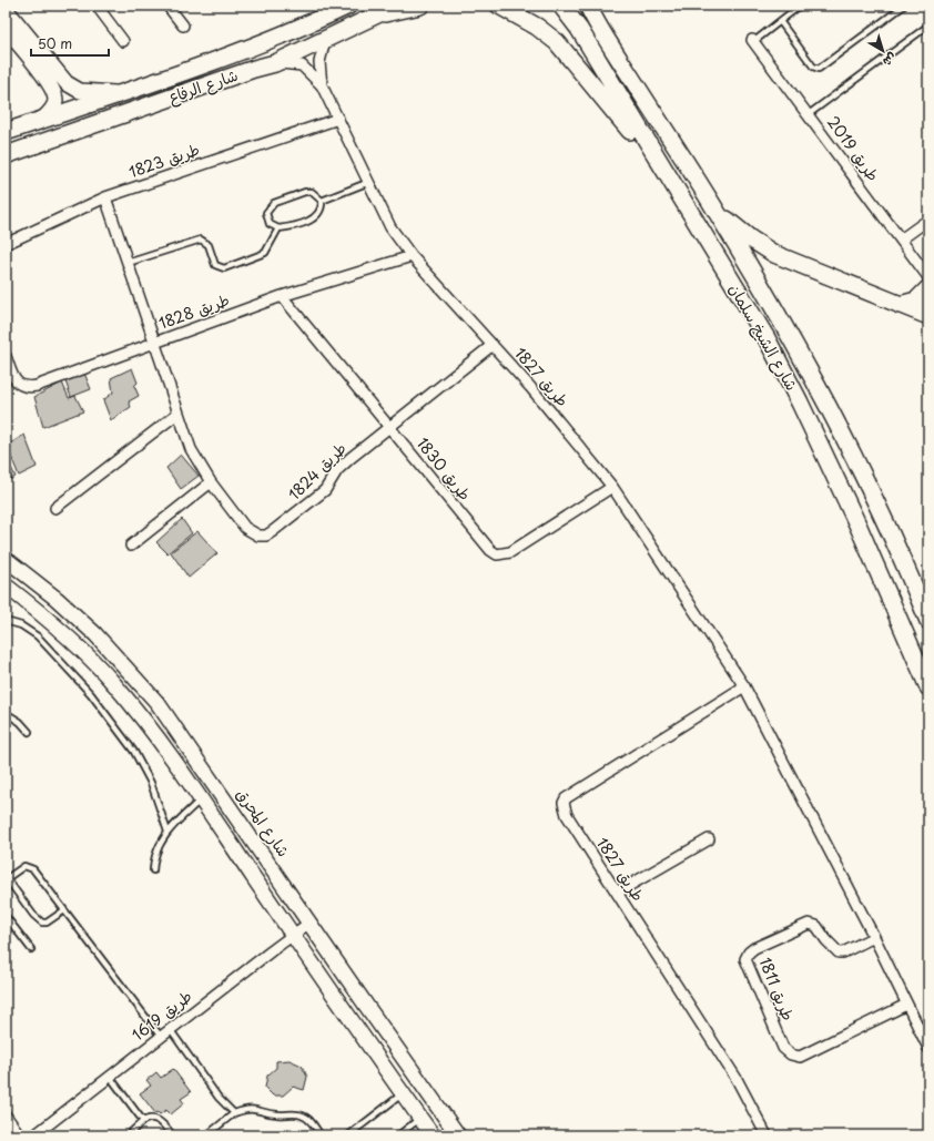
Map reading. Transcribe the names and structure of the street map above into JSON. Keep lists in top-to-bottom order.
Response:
{
  "streets": {
    "main road": ["شارع الرفاع", "شارع الشيخ سلمان", "شارع المحرق"],
    "street": [
      "طريق 2019",
      "طريق 1823",
      "طريق 1828",
      "طريق 1827",
      "طريق 1830",
      "طريق 1824",
      "طريق 1811",
      "طريق 1619"
    ]
  },
  "crossings": [
    ["شارع الرفاع", "طريق 1827"],
    ["طريق 1823", "طريق 1827"],
    ["طريق 1823", "طريق 1824"],
    ["طريق 1828", "طريق 1827"],
    ["طريق 1828", "طريق 1830"],
    ["طريق 1828", "طريق 1824"],
    ["طريق 1827", "طريق 1830"],
    ["طريق 1827", "طريق 1811"],
    ["طريق 1830", "طريق 1824"],
    ["شارع المحرق", "طريق 1619"]
  ],
  "scale_bar": "50 m",
  "north": "bottom right"
}
